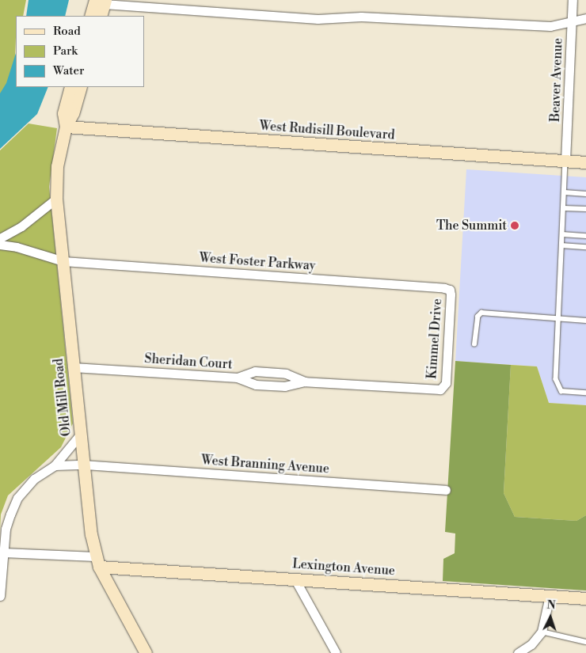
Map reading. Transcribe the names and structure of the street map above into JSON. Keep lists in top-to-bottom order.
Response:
{
  "streets": {
    "street": [
      "Beaver Avenue",
      "West Rudisill Boulevard",
      "West Foster Parkway",
      "Kimmel Drive",
      "Sheridan Court",
      "Old Mill Road",
      "West Branning Avenue",
      "Lexington Avenue"
    ]
  },
  "crossings": [
    ["Beaver Avenue", "West Rudisill Boulevard"],
    ["West Rudisill Boulevard", "Old Mill Road"],
    ["West Foster Parkway", "Kimmel Drive"],
    ["West Foster Parkway", "Old Mill Road"],
    ["Kimmel Drive", "Sheridan Court"],
    ["Sheridan Court", "Old Mill Road"],
    ["Old Mill Road", "West Branning Avenue"],
    ["Old Mill Road", "Lexington Avenue"]
  ],
  "places": ["The Summit"],
  "legend": ["Road", "Park", "Water"],
  "north": "top"
}
